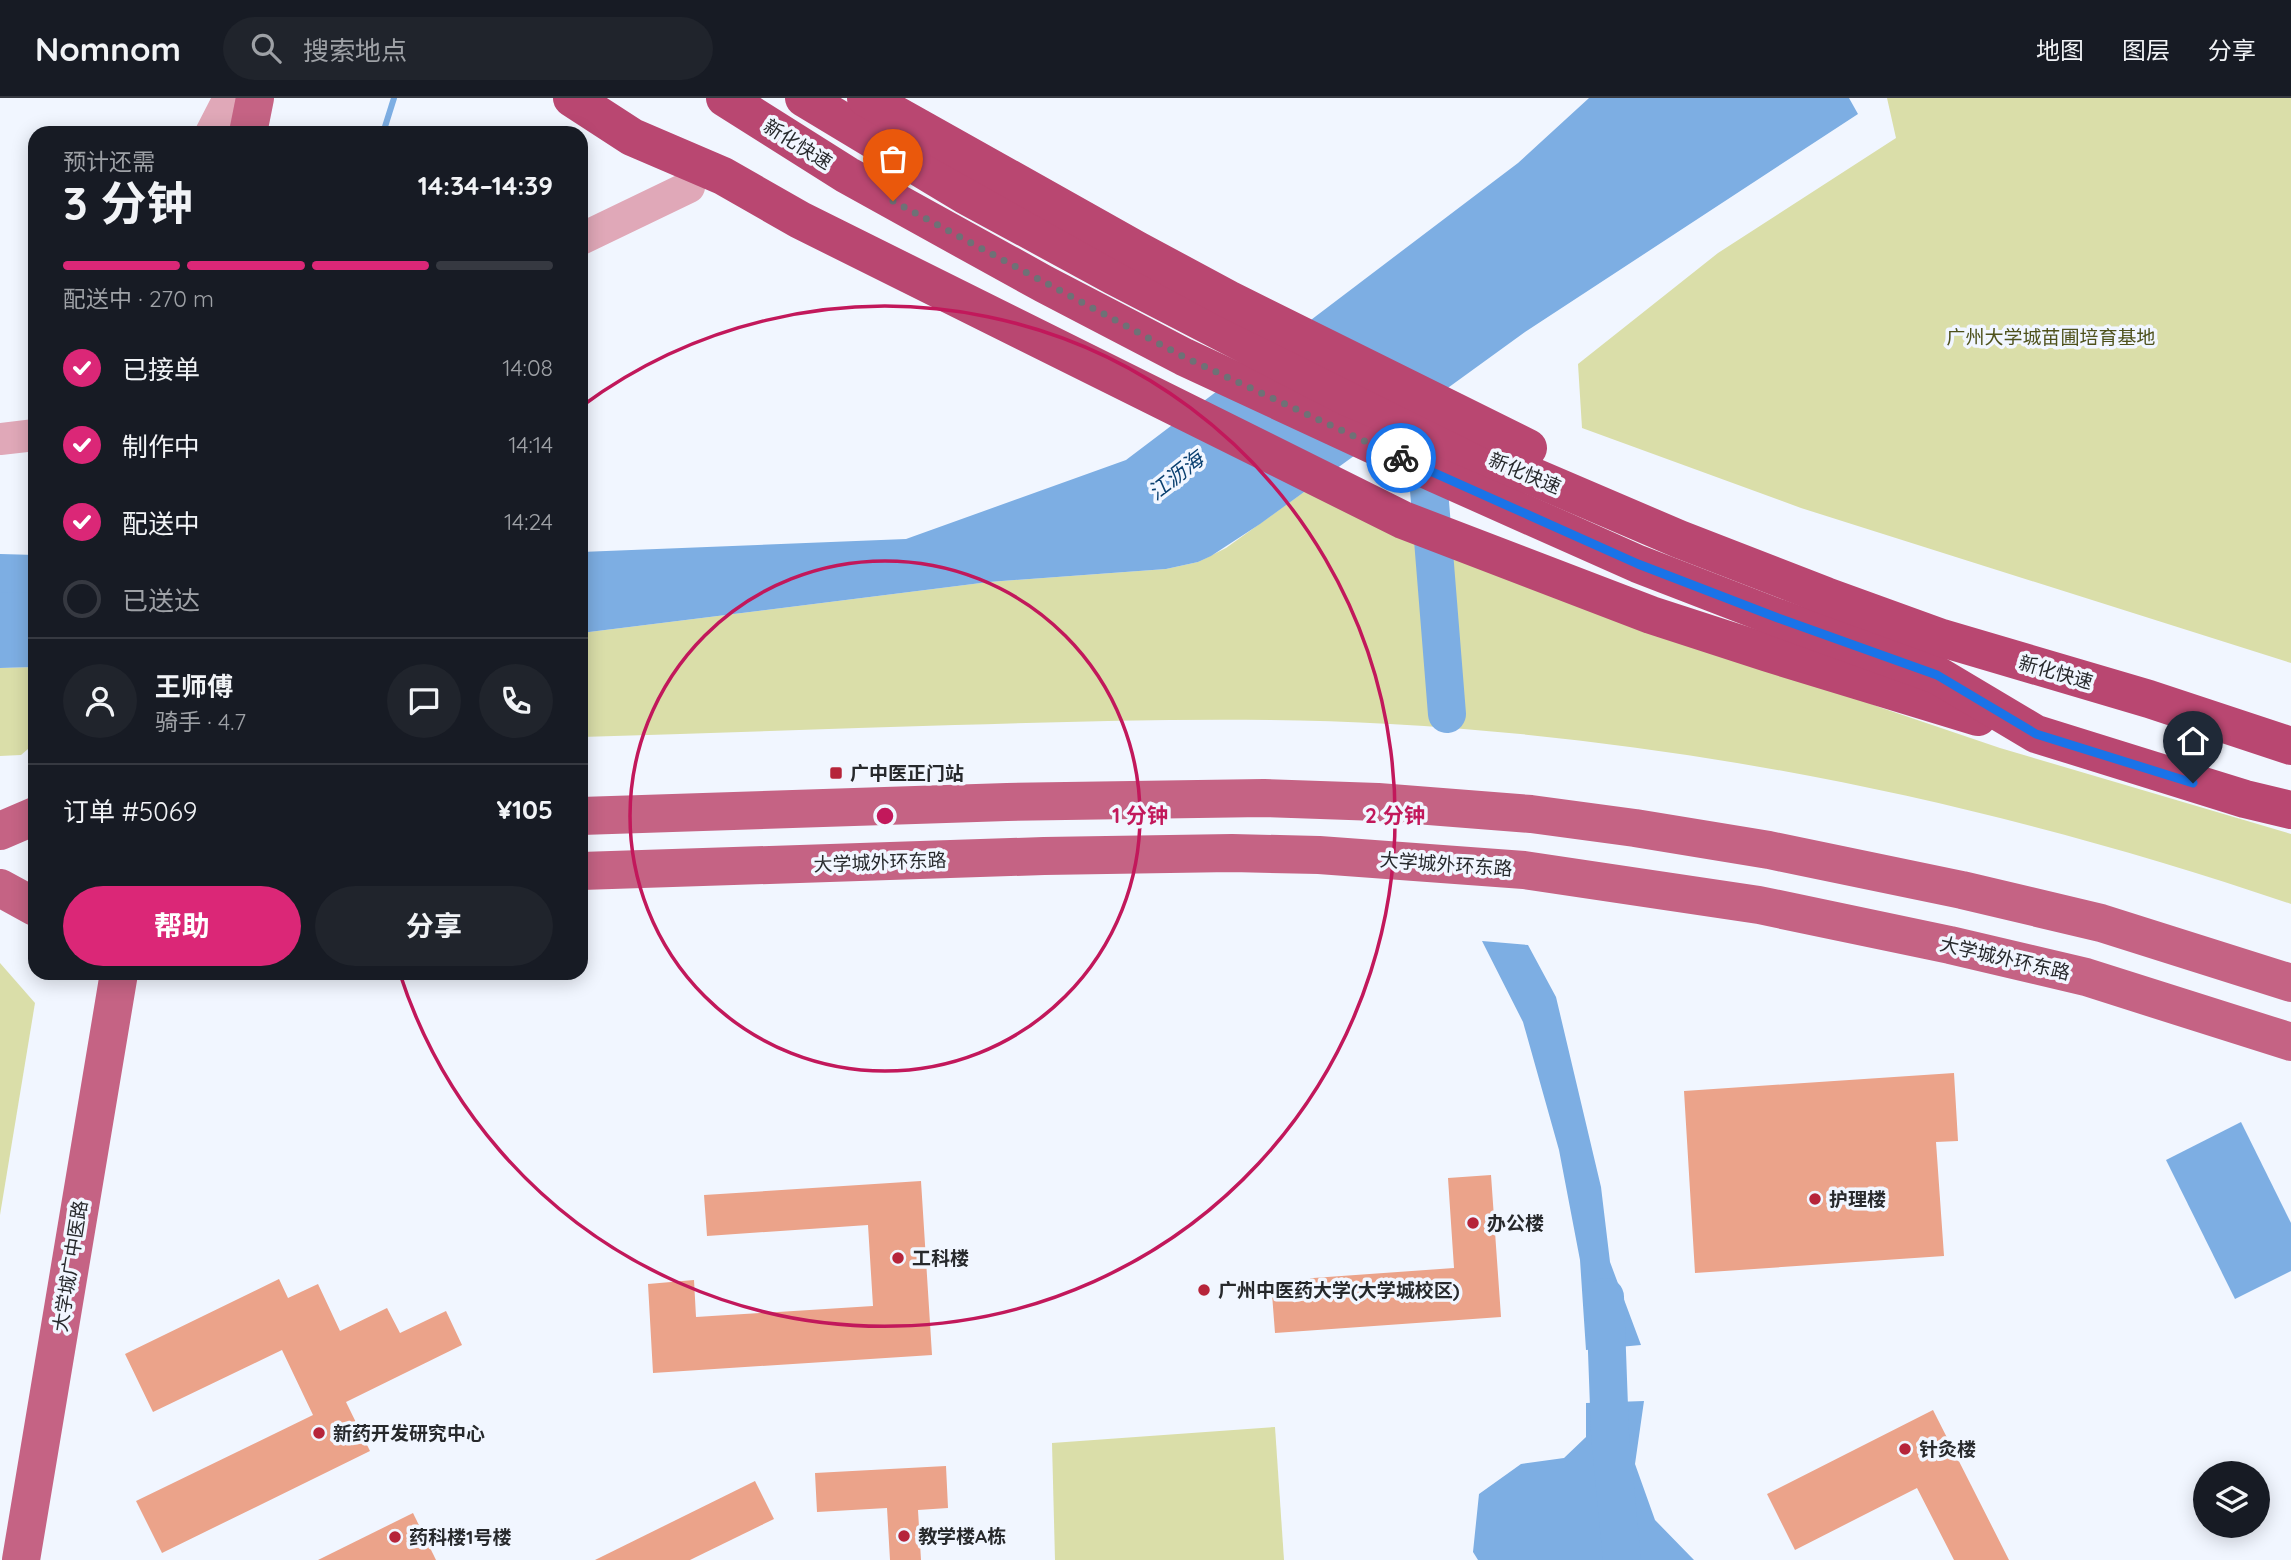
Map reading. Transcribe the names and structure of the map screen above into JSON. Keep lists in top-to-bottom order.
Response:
{
  "streets": {
    "highway": ["新化快速"],
    "main road": ["大学城外环东路", "大学城广中医路"]
  },
  "water": ["江沥海"],
  "parks": ["广州大学城苗圃培育基地"],
  "places": {
    "transit": ["广中医正门站"],
    "other": [
      "护理楼",
      "办公楼",
      "工科楼",
      "广州中医药大学(大学城校区)",
      "新药开发研究中心",
      "针灸楼",
      "教学楼A栋",
      "药科楼1号楼"
    ]
  },
  "page": {
    "header": "Nomnom",
    "search": "搜索地点",
    "nav": ["地图", "图层", "分享"],
    "heading": ["3 分钟", "预计还需", "14:34–14:39"],
    "panel": [
      "王师傅",
      "骑手 · 4.7",
      "订单 #5069",
      "¥105"
    ],
    "bar": "配送中 · 270 m",
    "list": [
      ["已接单", "14:08"],
      ["制作中", "14:14"],
      ["配送中", "14:24"],
      "已送达"
    ],
    "buttons": ["帮助", "分享"]
  },
  "rings": ["1 分钟", "2 分钟"]
}
